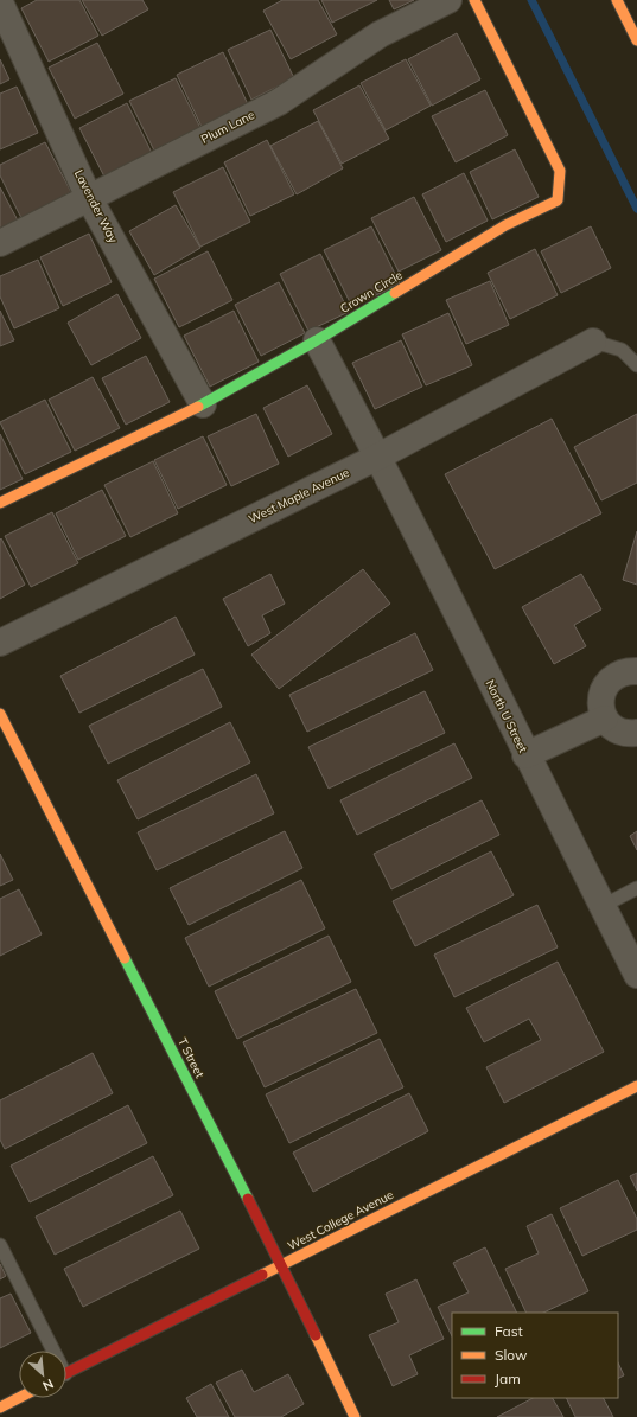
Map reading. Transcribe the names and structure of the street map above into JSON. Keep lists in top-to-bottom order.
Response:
{
  "streets": {
    "street": [
      "Plum Lane",
      "Lavender Way",
      "Crown Circle",
      "West Maple Avenue",
      "North U Street",
      "T Street",
      "West College Avenue"
    ]
  },
  "crossings": [
    ["Plum Lane", "Lavender Way"],
    ["Lavender Way", "Crown Circle"],
    ["Crown Circle", "North U Street"],
    ["West Maple Avenue", "North U Street"],
    ["T Street", "West College Avenue"]
  ],
  "legend": ["Fast", "Slow", "Jam"],
  "north": "bottom right"
}
